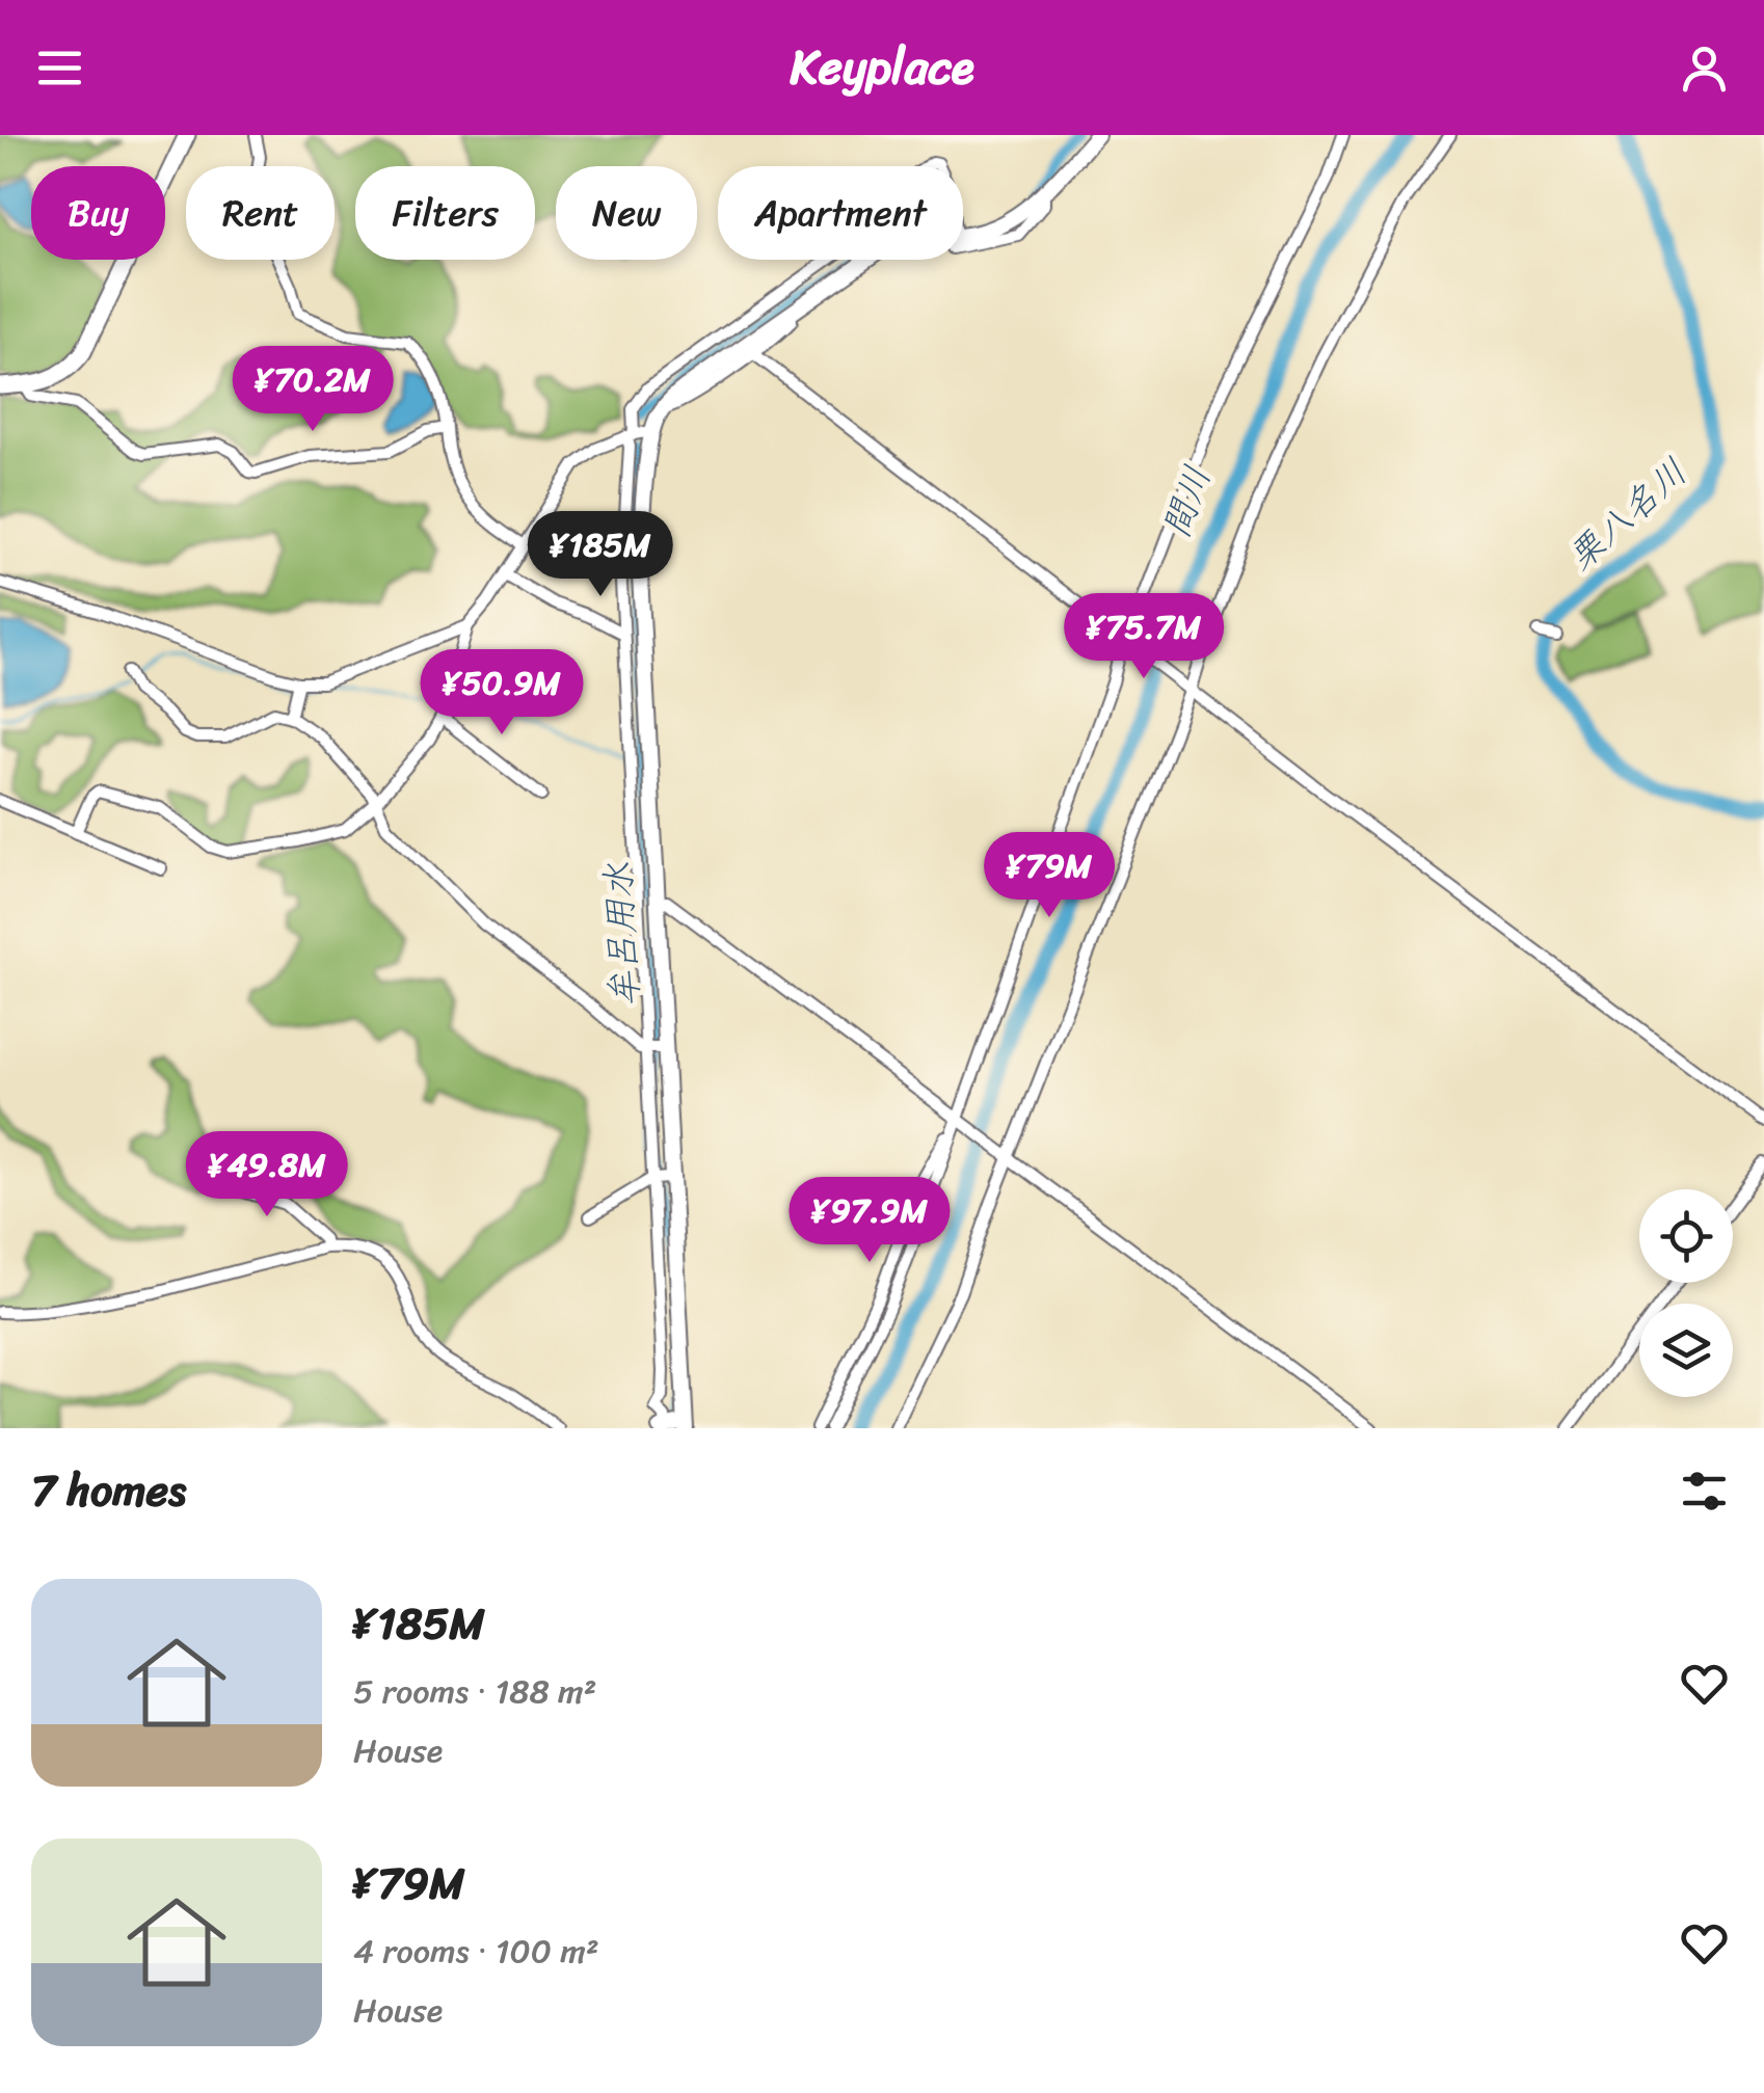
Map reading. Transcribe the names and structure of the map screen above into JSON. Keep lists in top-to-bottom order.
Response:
{
  "water": ["間川", "栗八名川", "牟呂用水"],
  "page": {
    "header": "Keyplace",
    "chip": [
      "Buy",
      "Rent",
      "Filters",
      "New",
      "Apartment"
    ],
    "price": [
      "¥70.2M",
      "¥185M",
      "¥75.7M",
      "¥50.9M",
      "¥79M",
      "¥49.8M",
      "¥97.9M"
    ],
    "heading": "7 homes",
    "list": [
      {
        "name": "¥185M",
        "note": "5 rooms · 188 m² · House"
      },
      {
        "name": "¥79M",
        "note": "4 rooms · 100 m² · House"
      }
    ]
  }
}
